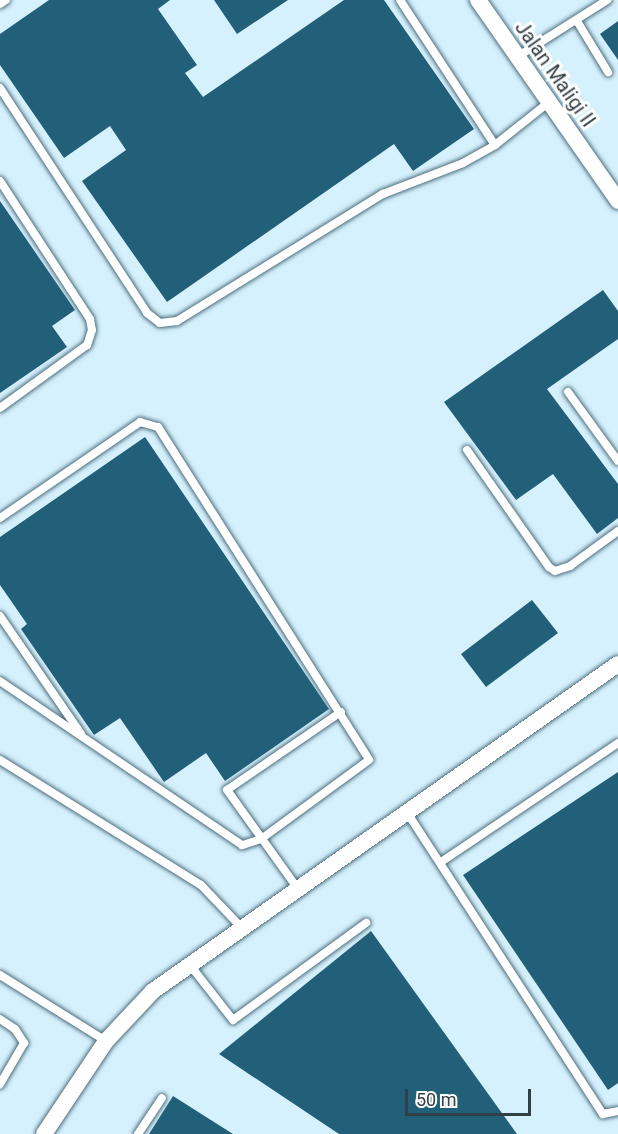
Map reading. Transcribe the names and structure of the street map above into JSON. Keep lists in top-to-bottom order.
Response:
{
  "streets": {
    "street": ["Jalan Maligi II"]
  },
  "scale_bar": "50 m"
}
